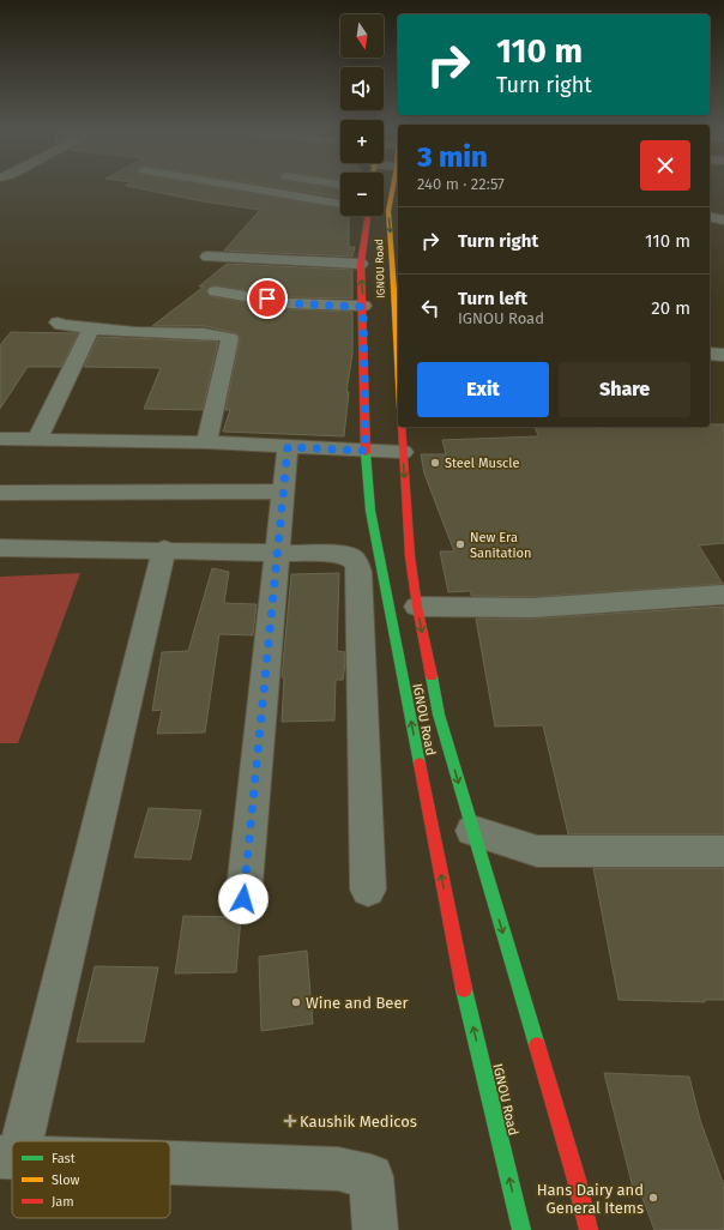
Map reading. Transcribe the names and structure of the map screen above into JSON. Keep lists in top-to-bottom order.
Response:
{
  "streets": {
    "street": ["IGNOU Road"]
  },
  "places": {
    "other": [
      "Steel Muscle",
      "New Era Sanitation",
      "Wine and Beer",
      "Hans Dairy and General Items"
    ],
    "health": ["Kaushik Medicos"]
  },
  "legend": ["Fast", "Slow", "Jam"],
  "north": "bottom",
  "page": {
    "map_buttons": ["+", "−"],
    "turn": ["110 m", "Turn right"],
    "heading": ["3 min", "240 m · 22:57"],
    "list": [
      {
        "name": "Turn right",
        "value": "110 m"
      },
      {
        "name": "Turn left",
        "note": "IGNOU Road",
        "value": "20 m"
      }
    ],
    "buttons": ["Exit", "Share"]
  }
}
